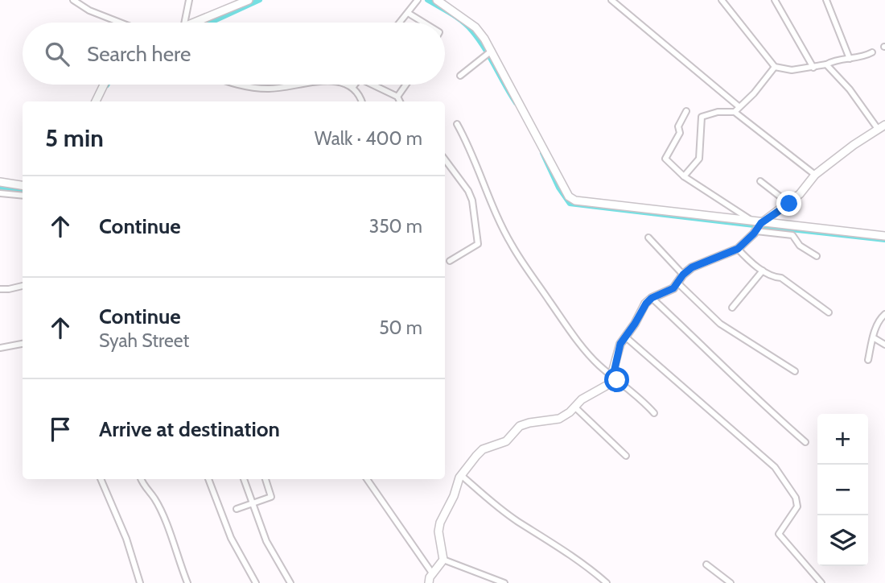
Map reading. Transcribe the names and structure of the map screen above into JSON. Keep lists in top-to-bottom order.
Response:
{
  "page": {
    "search": "Search here",
    "heading": ["5 min", "Walk · 400 m"],
    "list": [
      ["Continue", "350 m"],
      ["Continue", "Syah Street", "50 m"],
      "Arrive at destination"
    ],
    "map_buttons": ["+", "−"]
  }
}
